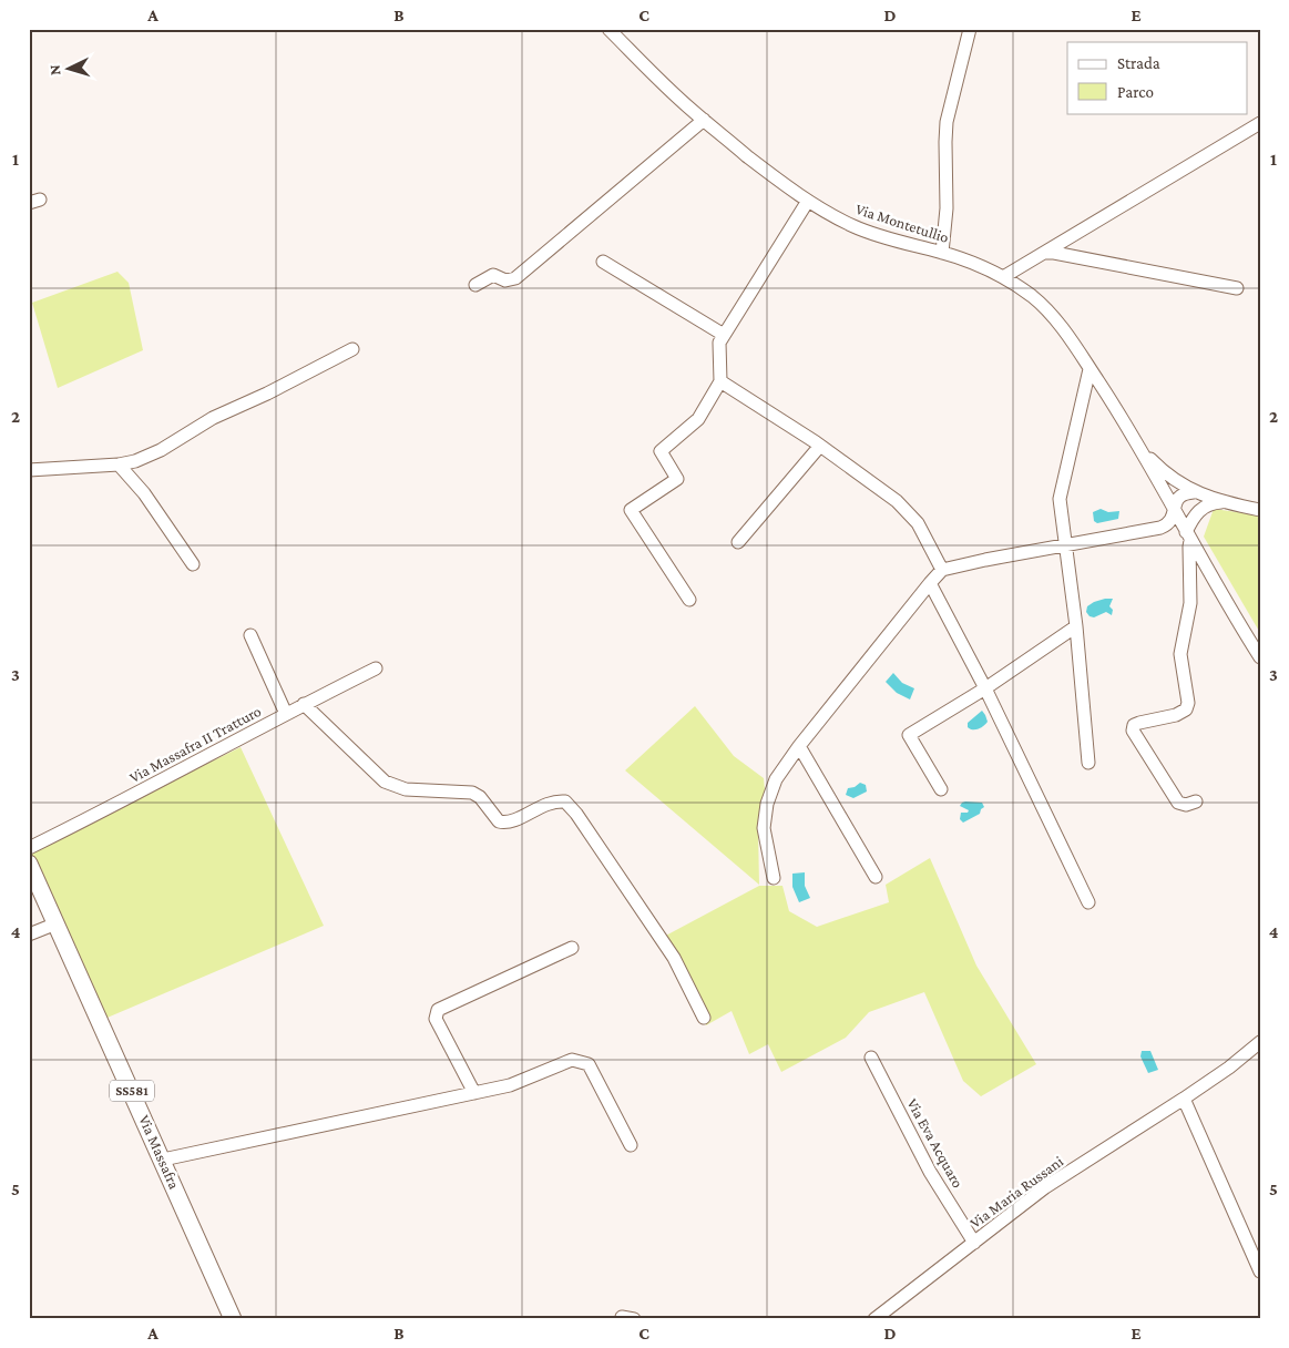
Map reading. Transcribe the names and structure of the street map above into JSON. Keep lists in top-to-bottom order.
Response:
{
  "streets": {
    "main road": ["SS581", "Via Massafra"],
    "street": [
      "Via Montetullio",
      "Via Massafra II Tratturo",
      "Via Eva Acquaro",
      "Via Maria Russani"
    ]
  },
  "crossings": [
    ["Via Eva Acquaro", "Via Maria Russani"]
  ],
  "legend": ["Strada", "Parco"],
  "north": "left",
  "grid": {
    "columns": [
      "A",
      "B",
      "C",
      "D",
      "E"
    ],
    "rows": [
      "1",
      "2",
      "3",
      "4",
      "5"
    ]
  }
}
